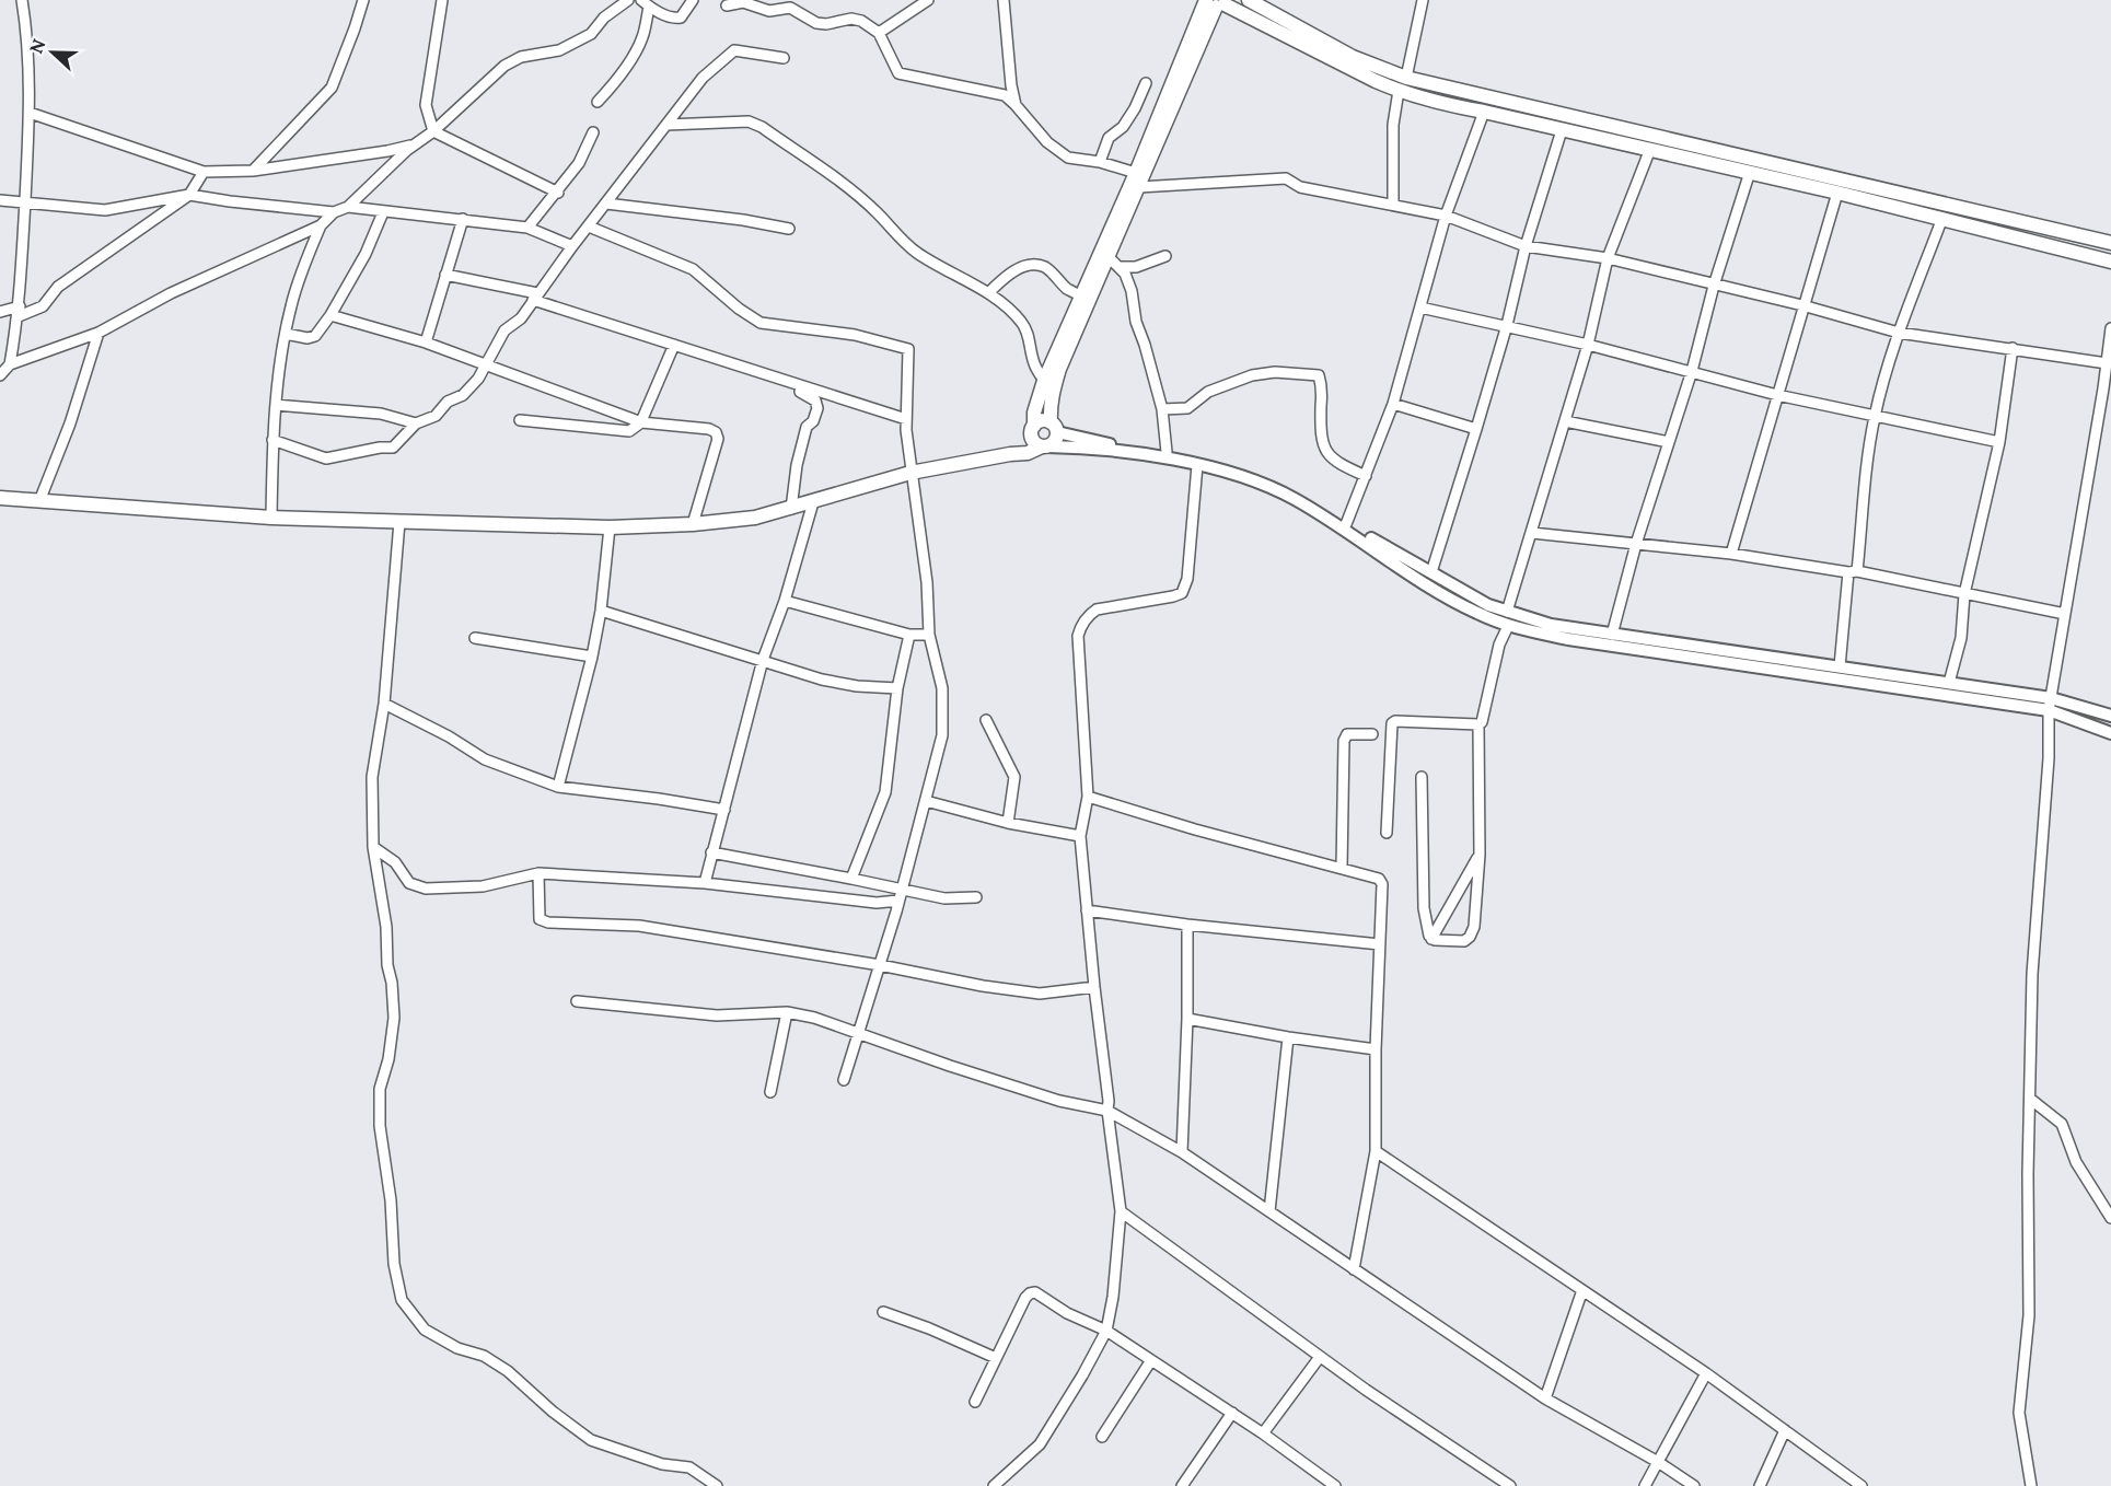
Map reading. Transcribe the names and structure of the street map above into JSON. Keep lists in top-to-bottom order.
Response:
{
  "north": "left"
}
